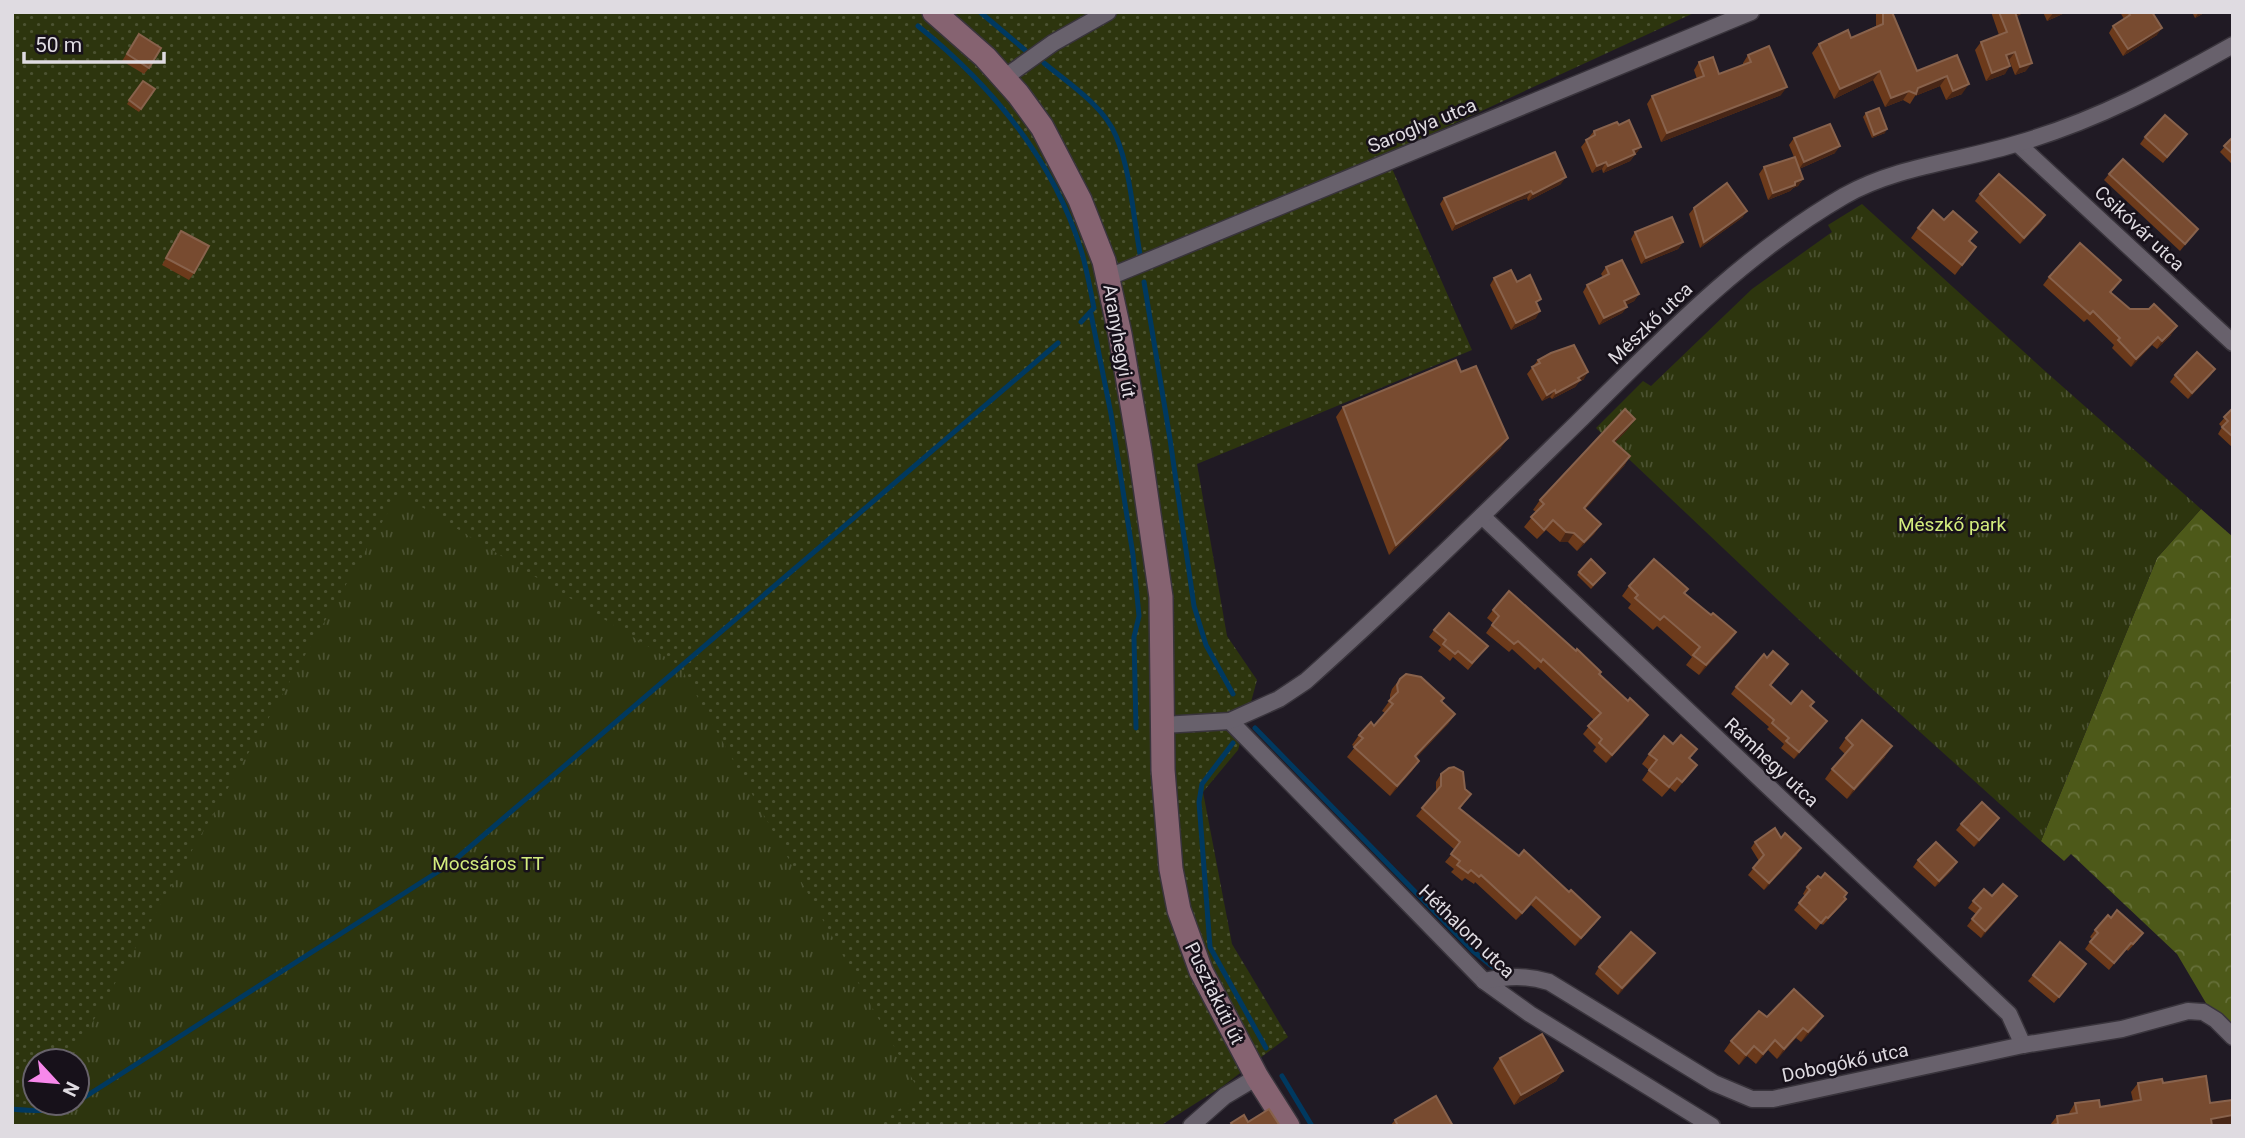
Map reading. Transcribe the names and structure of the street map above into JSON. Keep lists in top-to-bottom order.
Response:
{
  "streets": {
    "street": [
      "Saroglya utca",
      "Csikóvár utca",
      "Mészkő utca",
      "Aranyhegyi út",
      "Rámhegy utca",
      "Héthalom utca",
      "Pusztakúti út",
      "Dobogókő utca"
    ]
  },
  "crossings": [
    ["Saroglya utca", "Aranyhegyi út"],
    ["Csikóvár utca", "Mészkő utca"],
    ["Mészkő utca", "Aranyhegyi út"],
    ["Mészkő utca", "Rámhegy utca"],
    ["Mészkő utca", "Héthalom utca"],
    ["Mészkő utca", "Pusztakúti út"],
    ["Aranyhegyi út", "Pusztakúti út"],
    ["Rámhegy utca", "Dobogókő utca"],
    ["Héthalom utca", "Dobogókő utca"]
  ],
  "parks": ["Mészkő park", "Mocsáros TT"],
  "scale_bar": "50 m",
  "north": "bottom right"
}
